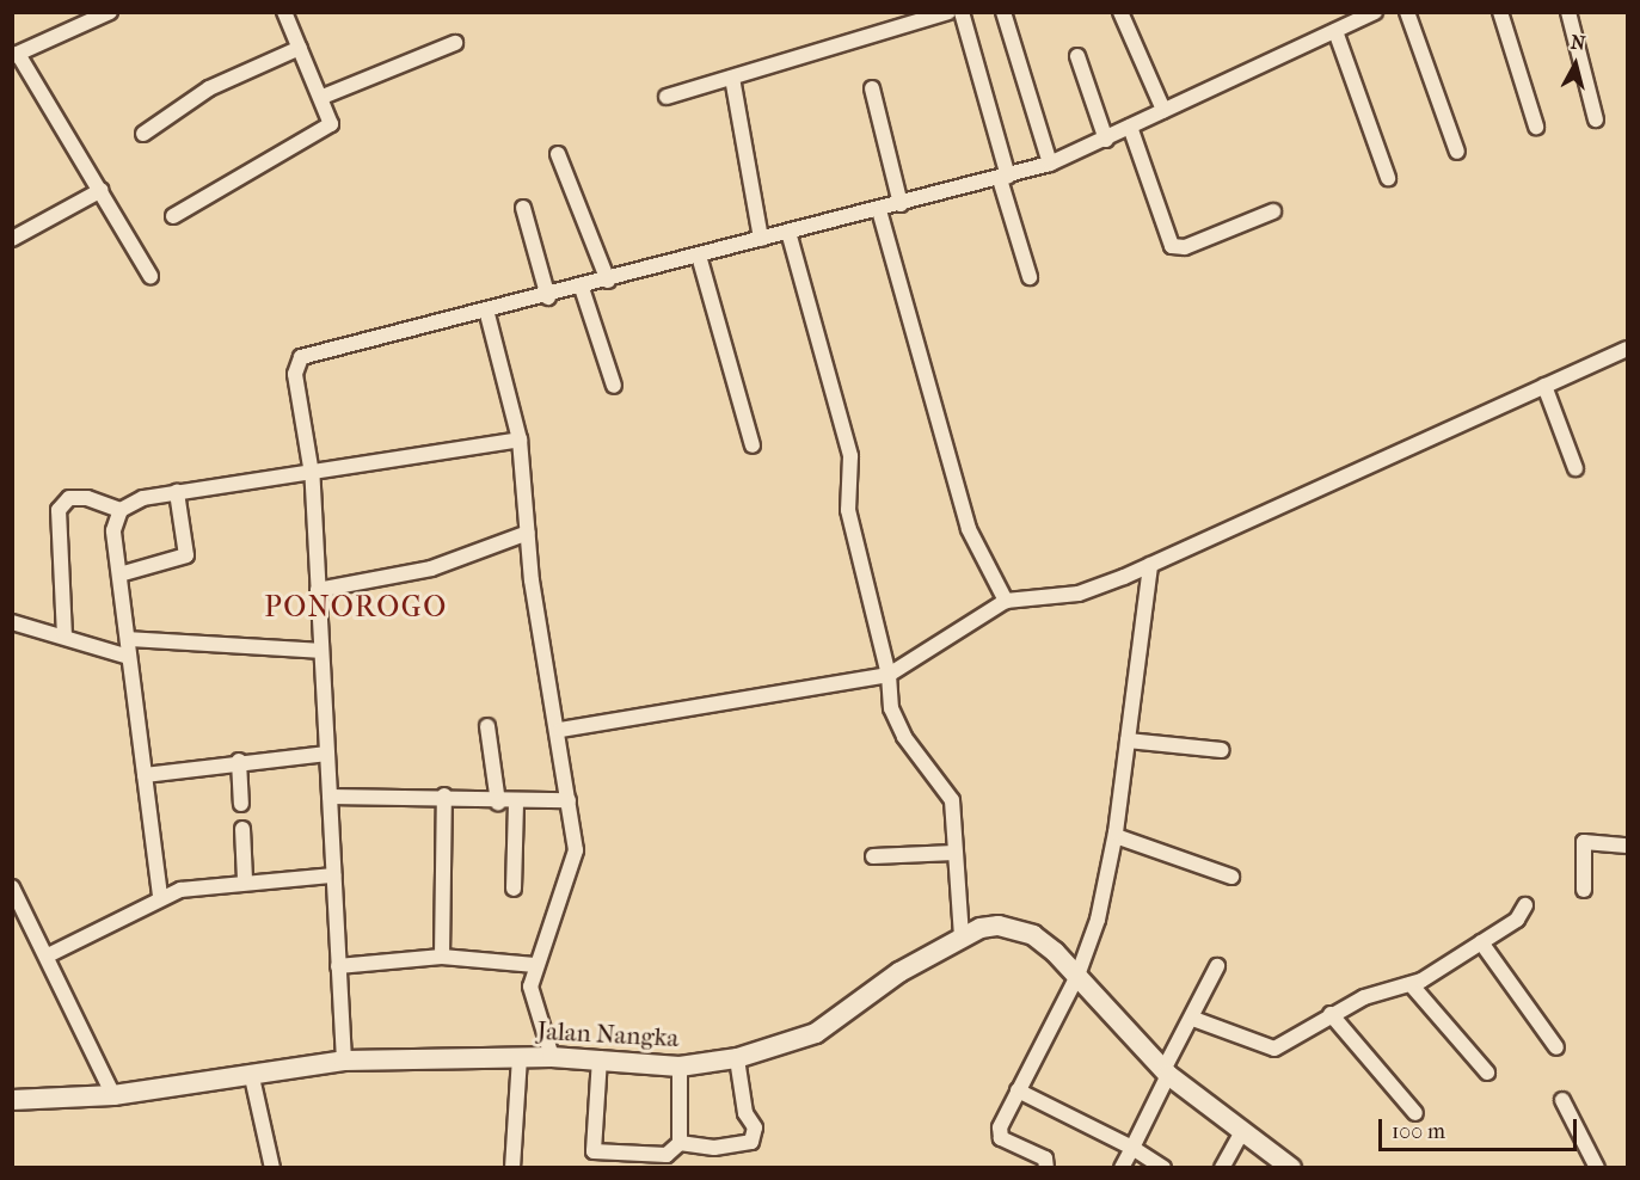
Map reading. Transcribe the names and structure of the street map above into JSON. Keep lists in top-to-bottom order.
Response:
{
  "streets": {
    "street": ["Jalan Nangka"]
  },
  "districts": ["PONOROGO"],
  "scale_bar": "100 m",
  "north": "top"
}
